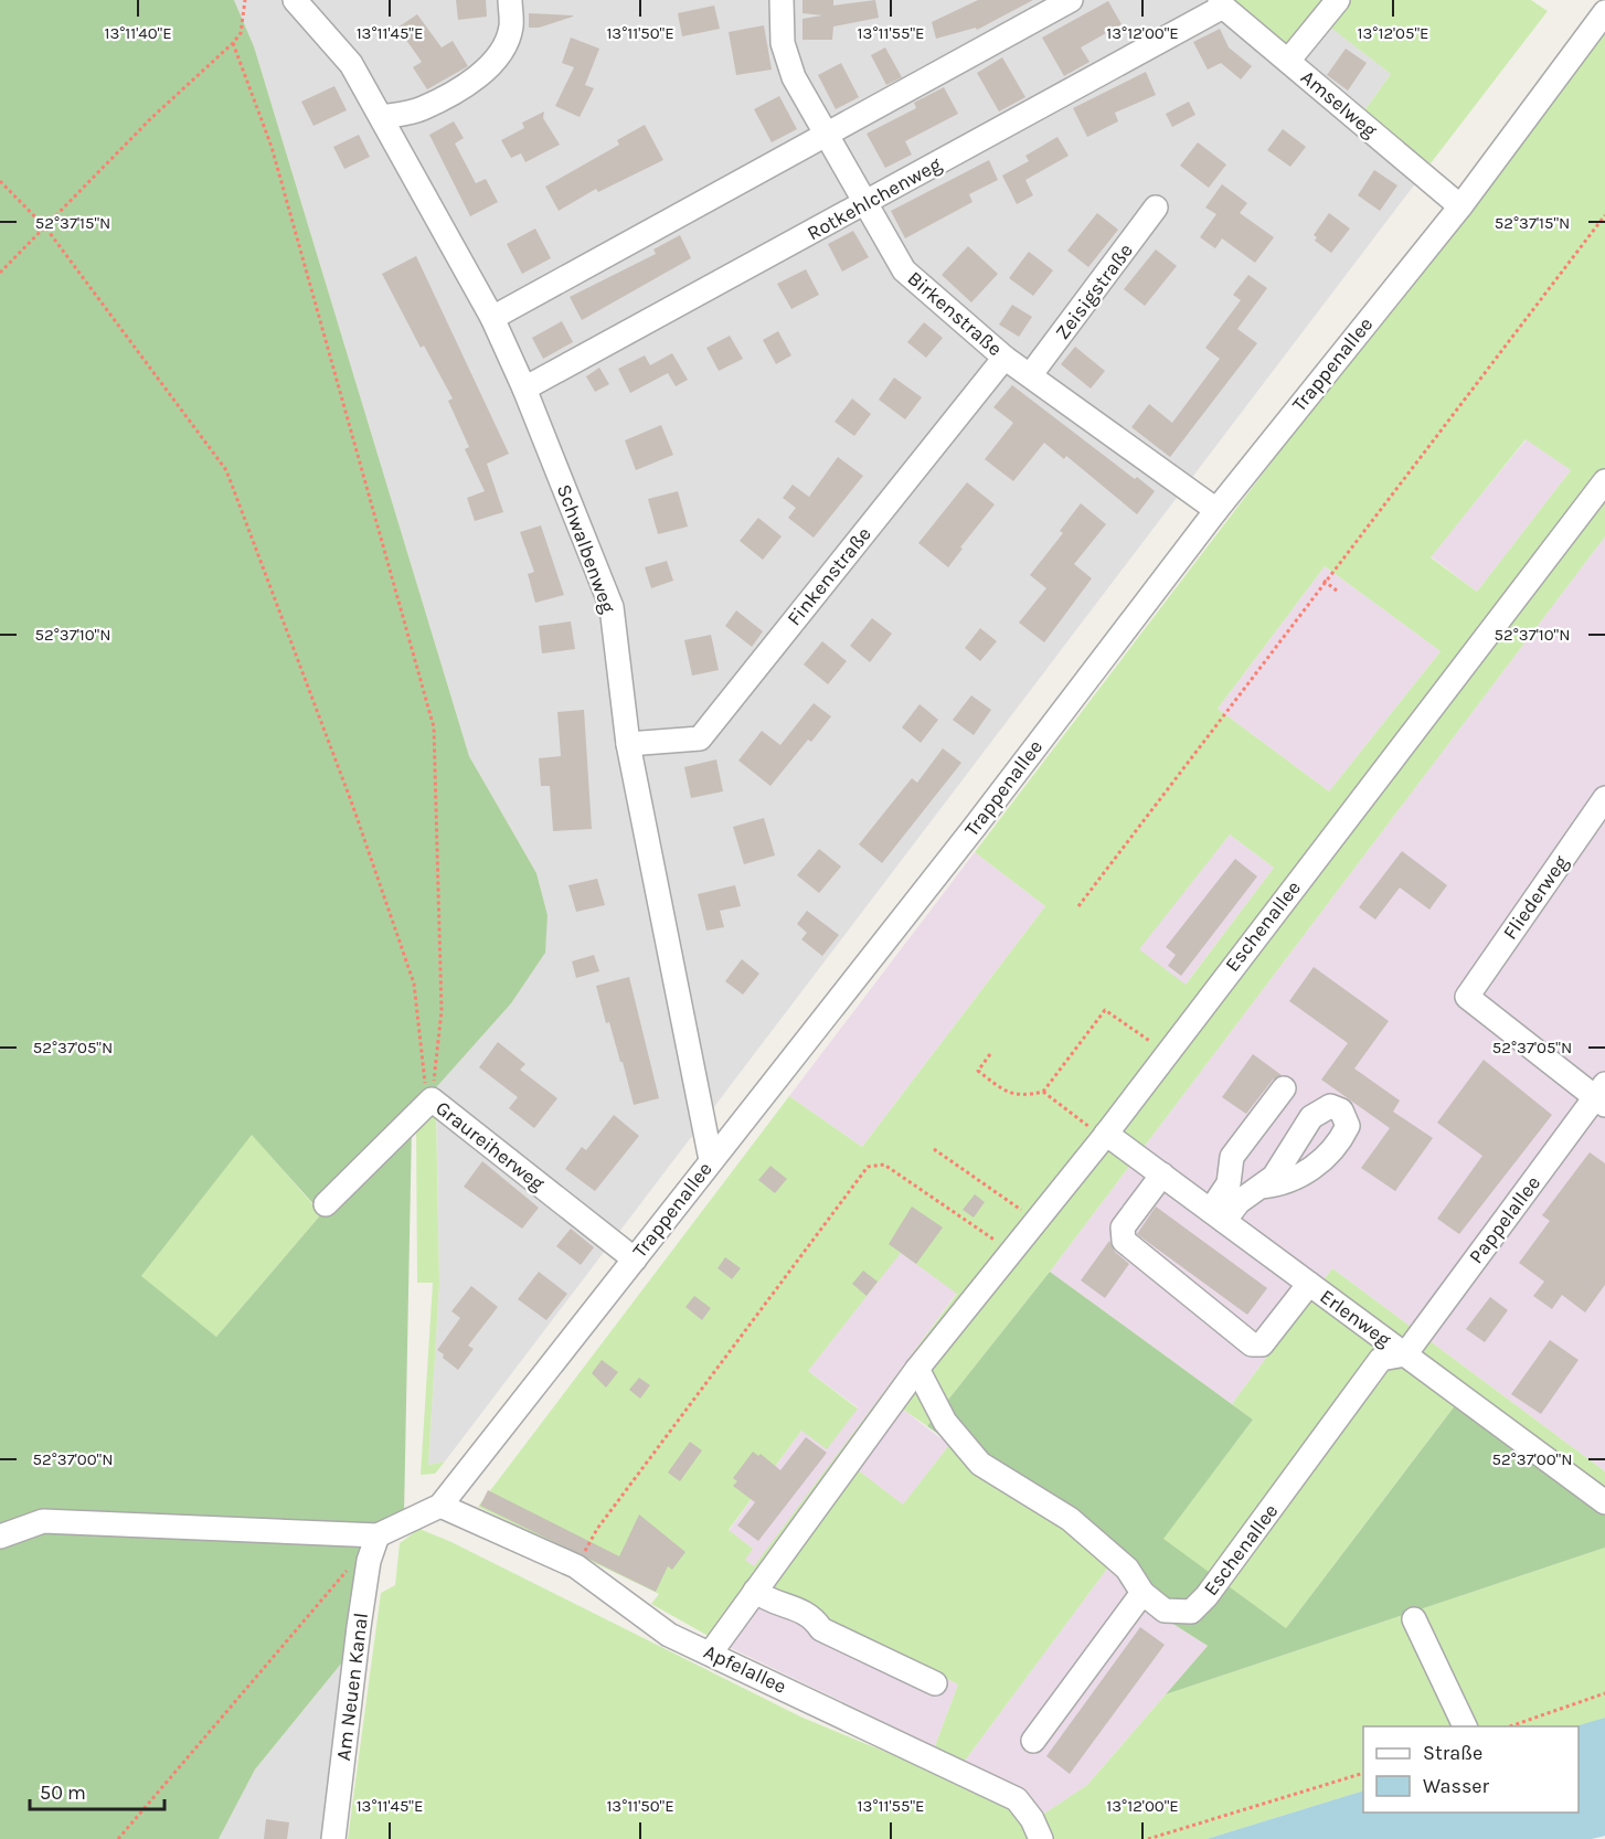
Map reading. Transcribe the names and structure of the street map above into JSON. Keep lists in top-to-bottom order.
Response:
{
  "streets": {
    "street": [
      "Amselweg",
      "Rotkehlchenweg",
      "Zeisigstraße",
      "Birkenstraße",
      "Trappenallee",
      "Schwalbenweg",
      "Finkenstraße",
      "Fliederweg",
      "Eschenallee",
      "Graureiherweg",
      "Pappelallee",
      "Erlenweg",
      "Apfelallee",
      "Am Neuen Kanal"
    ]
  },
  "crossings": [
    ["Amselweg", "Rotkehlchenweg"],
    ["Amselweg", "Trappenallee"],
    ["Rotkehlchenweg", "Birkenstraße"],
    ["Rotkehlchenweg", "Schwalbenweg"],
    ["Zeisigstraße", "Birkenstraße"],
    ["Birkenstraße", "Trappenallee"],
    ["Birkenstraße", "Finkenstraße"],
    ["Trappenallee", "Schwalbenweg"],
    ["Trappenallee", "Graureiherweg"],
    ["Trappenallee", "Apfelallee"],
    ["Trappenallee", "Am Neuen Kanal"],
    ["Schwalbenweg", "Finkenstraße"],
    ["Fliederweg", "Pappelallee"],
    ["Eschenallee", "Pappelallee"],
    ["Eschenallee", "Erlenweg"],
    ["Eschenallee", "Apfelallee"],
    ["Pappelallee", "Erlenweg"]
  ],
  "legend": ["Straße", "Wasser"],
  "scale_bar": "50 m",
  "coordinates": [
    "13°11'40\"E",
    "13°11'45\"E",
    "13°11'50\"E",
    "13°11'55\"E",
    "13°12'00\"E",
    "13°12'05\"E",
    "52°37'15\"N",
    "52°37'10\"N",
    "52°37'05\"N",
    "52°37'00\"N"
  ]
}
